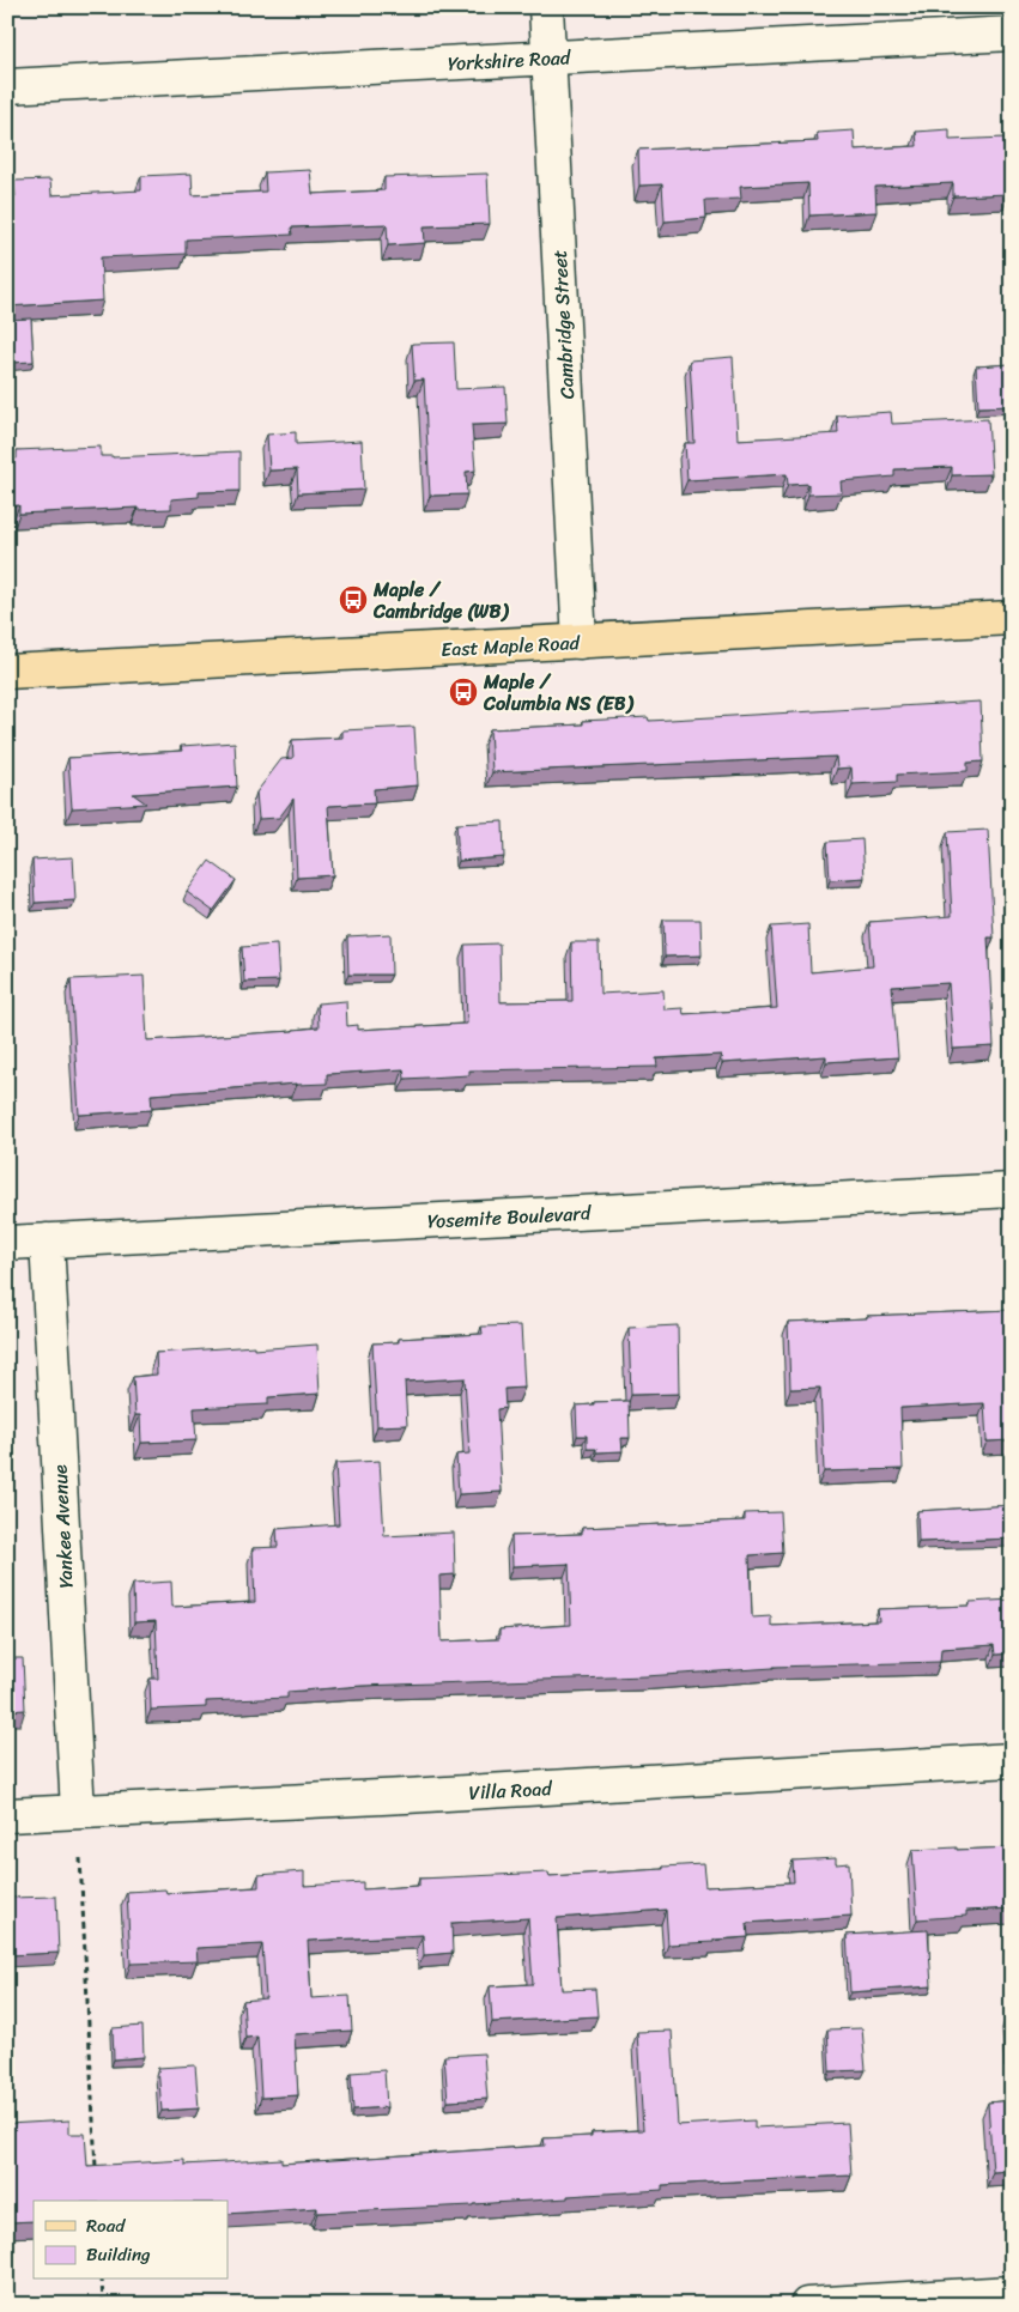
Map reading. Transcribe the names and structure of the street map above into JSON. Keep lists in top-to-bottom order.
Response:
{
  "streets": {
    "main road": ["East Maple Road"],
    "street": [
      "Yorkshire Road",
      "Cambridge Street",
      "Yosemite Boulevard",
      "Yankee Avenue",
      "Villa Road"
    ]
  },
  "crossings": [
    ["Yorkshire Road", "Cambridge Street"],
    ["Cambridge Street", "East Maple Road"],
    ["Yosemite Boulevard", "Yankee Avenue"],
    ["Yankee Avenue", "Villa Road"]
  ],
  "places": {
    "bus stop": ["Maple / Cambridge (WB)", "Maple / Columbia NS (EB)"]
  },
  "legend": ["Road", "Building"]
}
